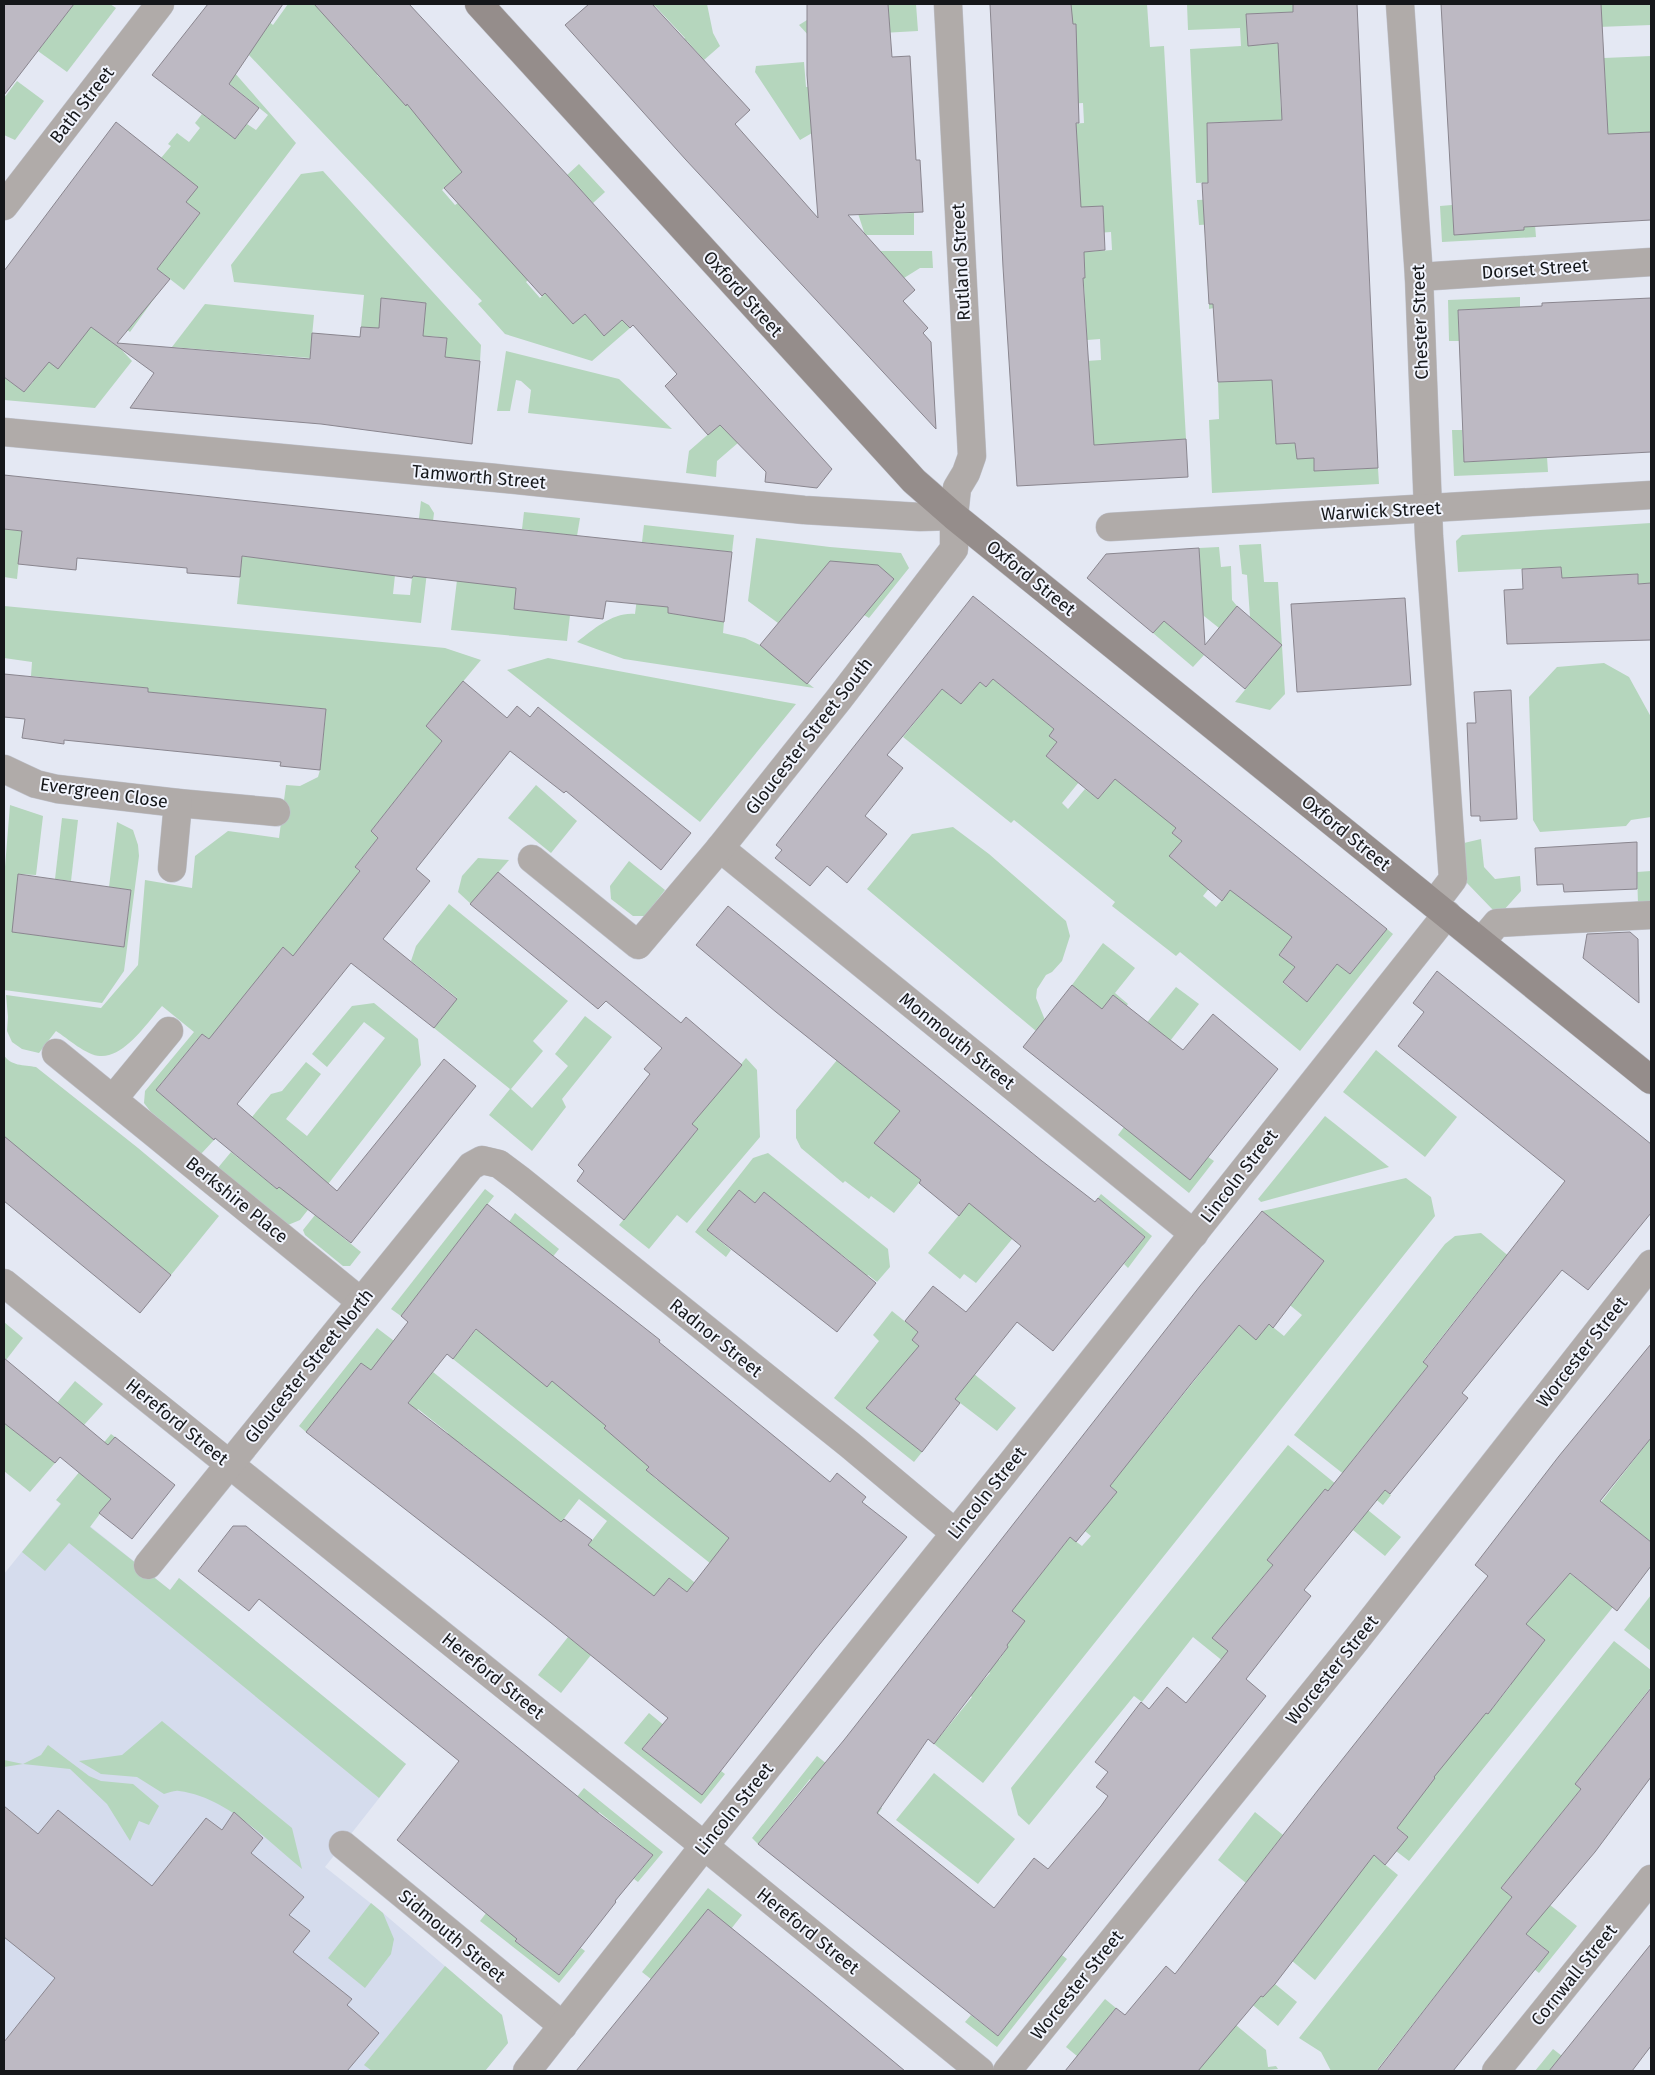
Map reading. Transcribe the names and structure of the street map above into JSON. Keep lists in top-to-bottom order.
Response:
{
  "streets": {
    "main road": ["Oxford Street"],
    "street": [
      "Bath Street",
      "Rutland Street",
      "Dorset Street",
      "Chester Street",
      "Tamworth Street",
      "Warwick Street",
      "Gloucester Street South",
      "Evergreen Close",
      "Monmouth Street",
      "Lincoln Street",
      "Berkshire Place",
      "Radnor Street",
      "Worcester Street",
      "Gloucester Street North",
      "Hereford Street",
      "Sidmouth Street",
      "Cornwall Street"
    ]
  },
  "crossings": [
    ["Rutland Street", "Oxford Street"],
    ["Rutland Street", "Tamworth Street"],
    ["Rutland Street", "Gloucester Street South"],
    ["Dorset Street", "Chester Street"],
    ["Oxford Street", "Tamworth Street"],
    ["Oxford Street", "Gloucester Street South"],
    ["Oxford Street", "Lincoln Street"],
    ["Chester Street", "Warwick Street"],
    ["Chester Street", "Lincoln Street"],
    ["Tamworth Street", "Gloucester Street South"],
    ["Gloucester Street South", "Monmouth Street"],
    ["Monmouth Street", "Lincoln Street"],
    ["Lincoln Street", "Radnor Street"],
    ["Lincoln Street", "Hereford Street"],
    ["Lincoln Street", "Sidmouth Street"],
    ["Berkshire Place", "Gloucester Street North"],
    ["Radnor Street", "Gloucester Street North"],
    ["Gloucester Street North", "Hereford Street"]
  ]
}
